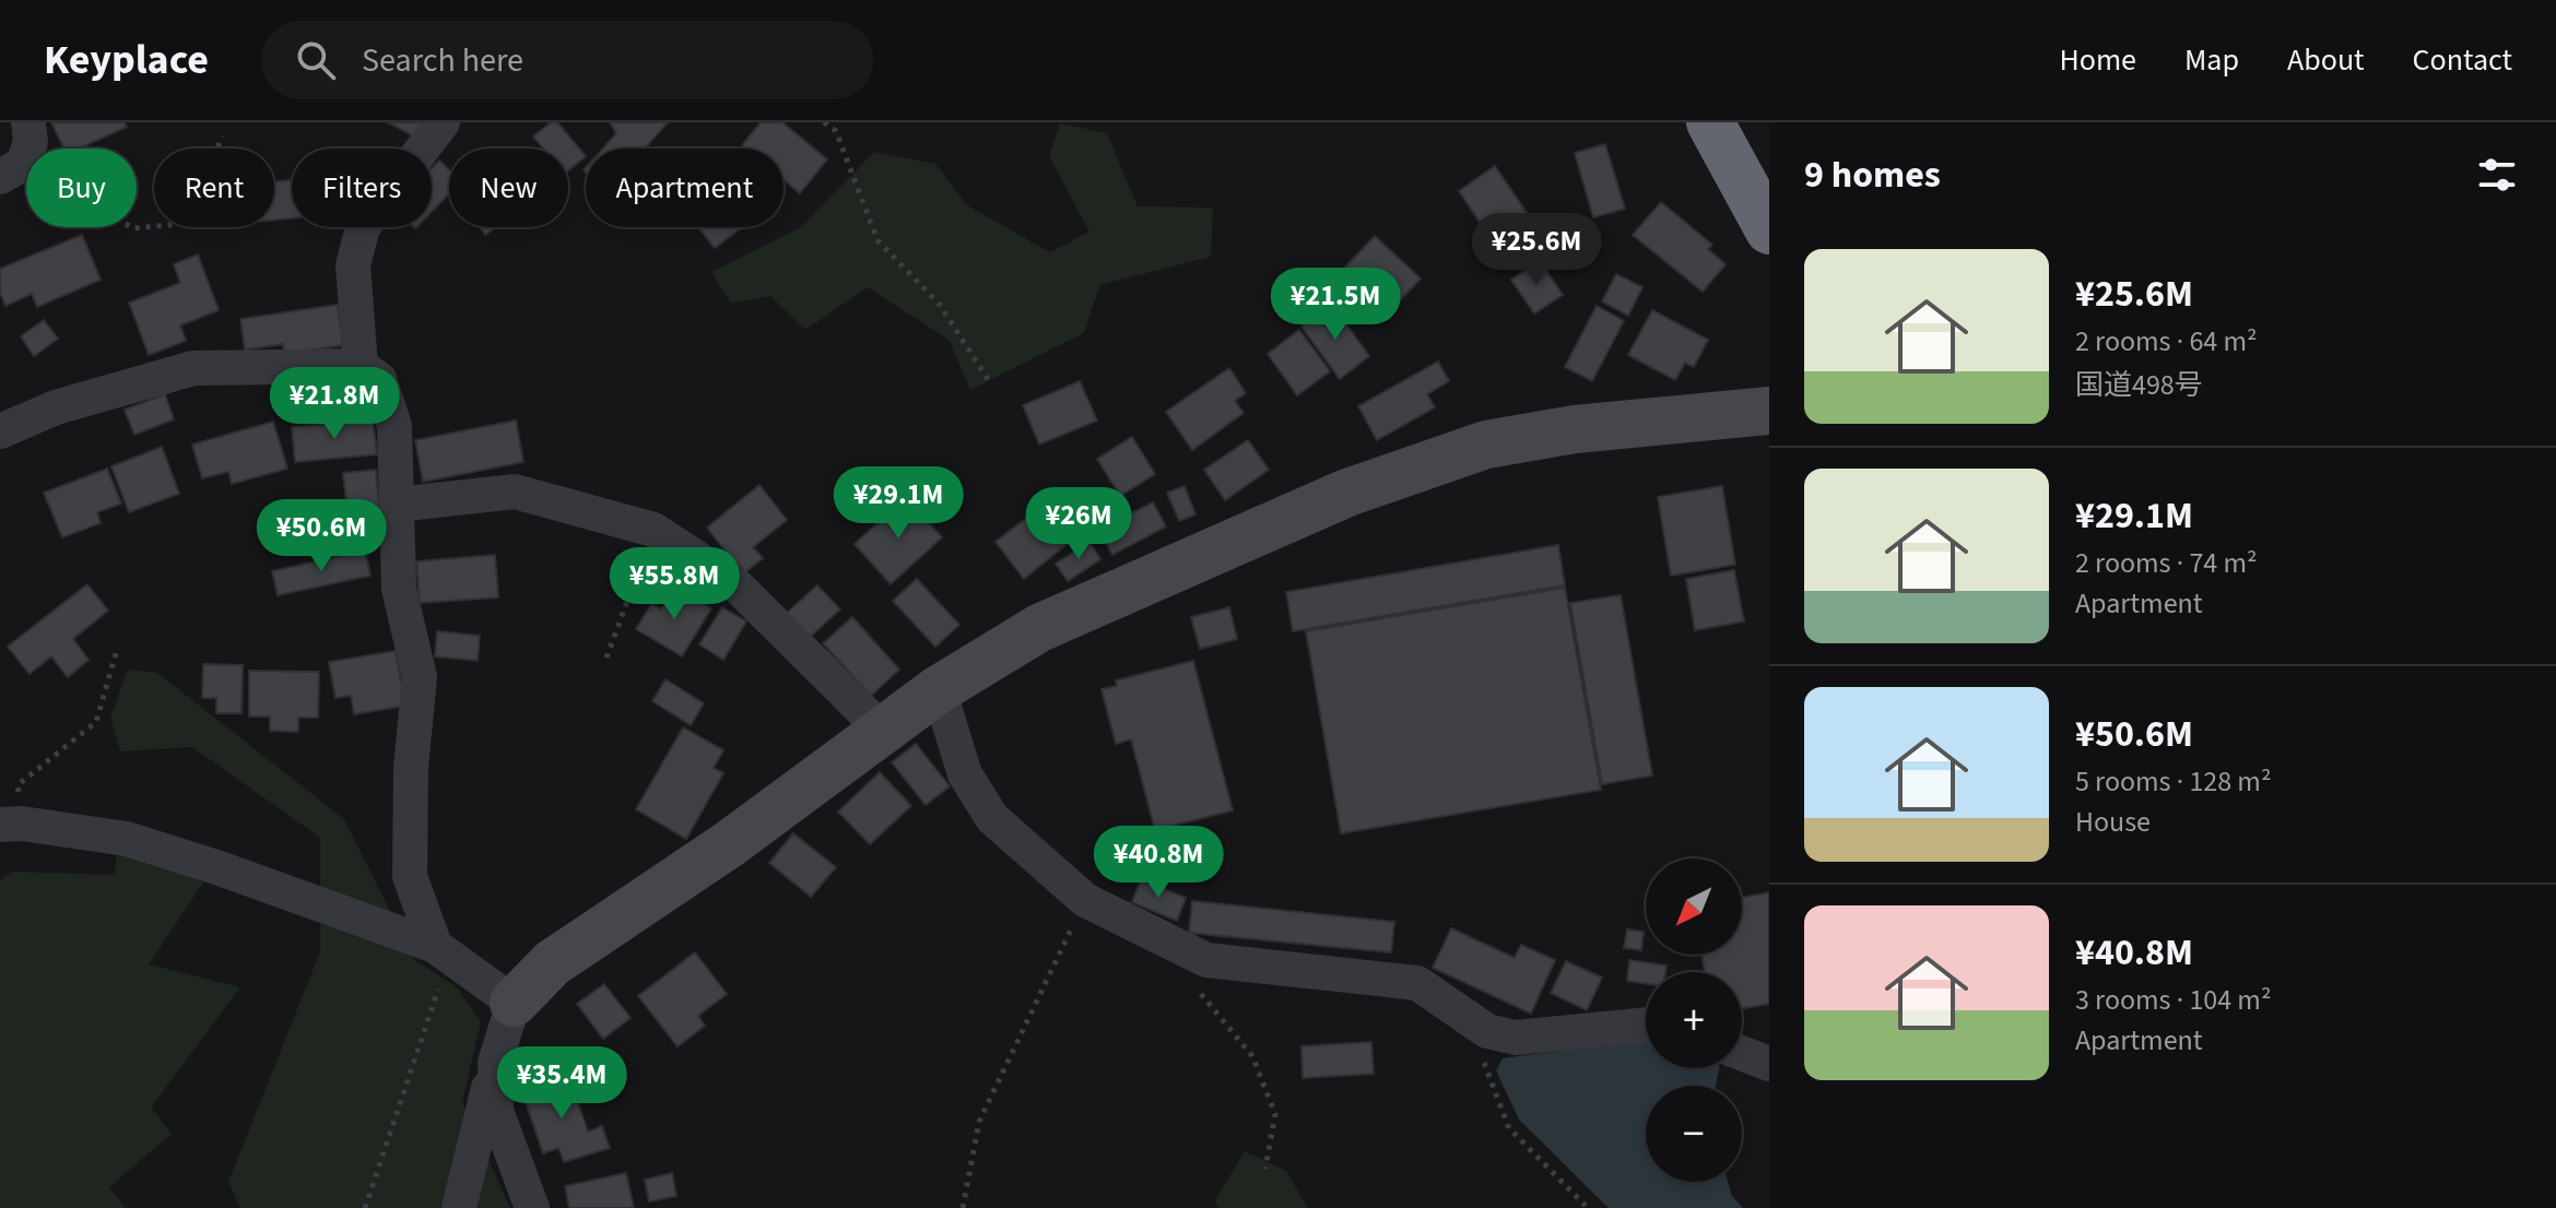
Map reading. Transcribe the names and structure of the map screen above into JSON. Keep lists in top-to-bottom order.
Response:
{
  "north": "bottom left",
  "page": {
    "header": "Keyplace",
    "search": "Search here",
    "nav": [
      "Home",
      "Map",
      "About",
      "Contact"
    ],
    "heading": "9 homes",
    "chip": [
      "Buy",
      "Rent",
      "Filters",
      "New",
      "Apartment"
    ],
    "price": [
      "¥25.6M",
      "¥21.5M",
      "¥21.8M",
      "¥29.1M",
      "¥26M",
      "¥50.6M",
      "¥55.8M",
      "¥40.8M",
      "¥35.4M"
    ],
    "list": [
      {
        "name": "¥25.6M",
        "note": "2 rooms · 64 m² · 国道498号"
      },
      {
        "name": "¥29.1M",
        "note": "2 rooms · 74 m² · Apartment"
      },
      {
        "name": "¥50.6M",
        "note": "5 rooms · 128 m² · House"
      },
      {
        "name": "¥40.8M",
        "note": "3 rooms · 104 m² · Apartment"
      }
    ],
    "map_buttons": ["+", "−"]
  }
}
